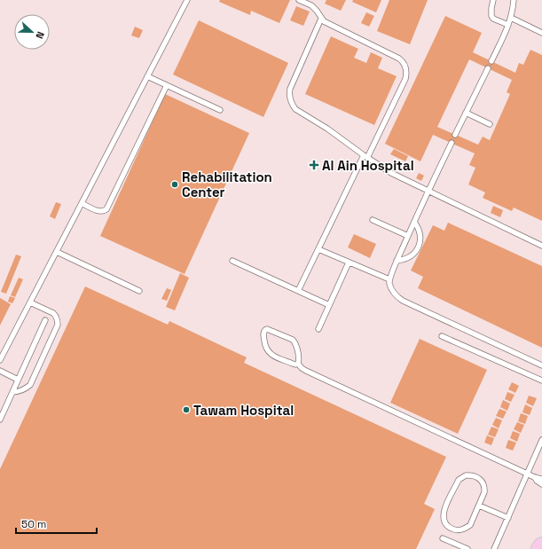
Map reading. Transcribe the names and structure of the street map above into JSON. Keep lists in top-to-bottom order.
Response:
{
  "places": {
    "health": ["Al Ain Hospital"],
    "other": ["Rehabilitation Center", "Tawam Hospital"]
  },
  "scale_bar": "50 m",
  "north": "right"
}
